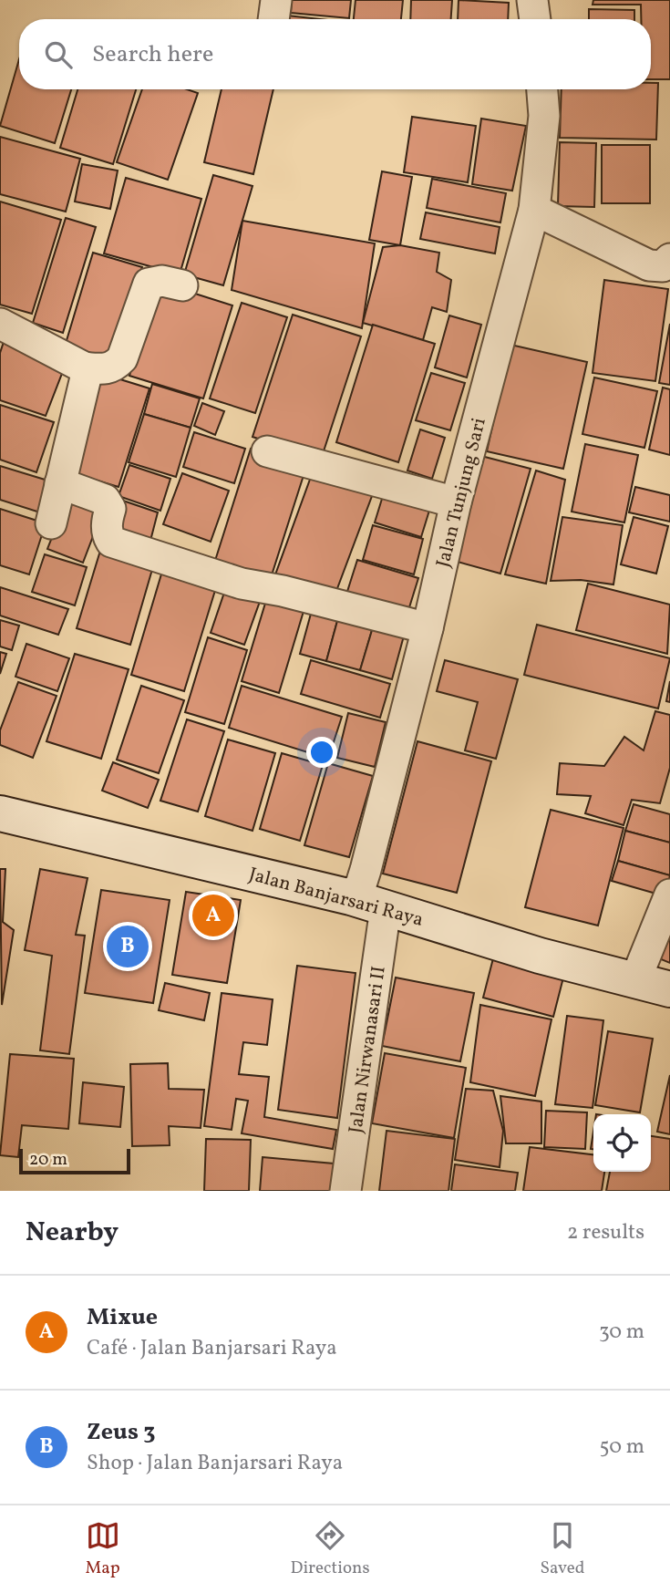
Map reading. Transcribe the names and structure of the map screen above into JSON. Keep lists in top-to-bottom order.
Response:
{
  "streets": {
    "main road": ["Jalan Banjarsari Raya"],
    "street": ["Jalan Tunjung Sari", "Jalan Nirwanasari II"]
  },
  "crossings": [
    ["Jalan Tunjung Sari", "Jalan Banjarsari Raya"],
    ["Jalan Banjarsari Raya", "Jalan Nirwanasari II"]
  ],
  "scale_bar": "20 m",
  "page": {
    "search": "Search here",
    "pins": ["A", "B"],
    "scale": "20 m",
    "heading": ["Nearby", "2 results"],
    "list": [
      {
        "mark": "A",
        "name": "Mixue",
        "note": "Café · Jalan Banjarsari Raya",
        "value": "30 m"
      },
      {
        "mark": "B",
        "name": "Zeus 3",
        "note": "Shop · Jalan Banjarsari Raya",
        "value": "50 m"
      }
    ],
    "nav": ["Map", "Directions", "Saved"]
  }
}
